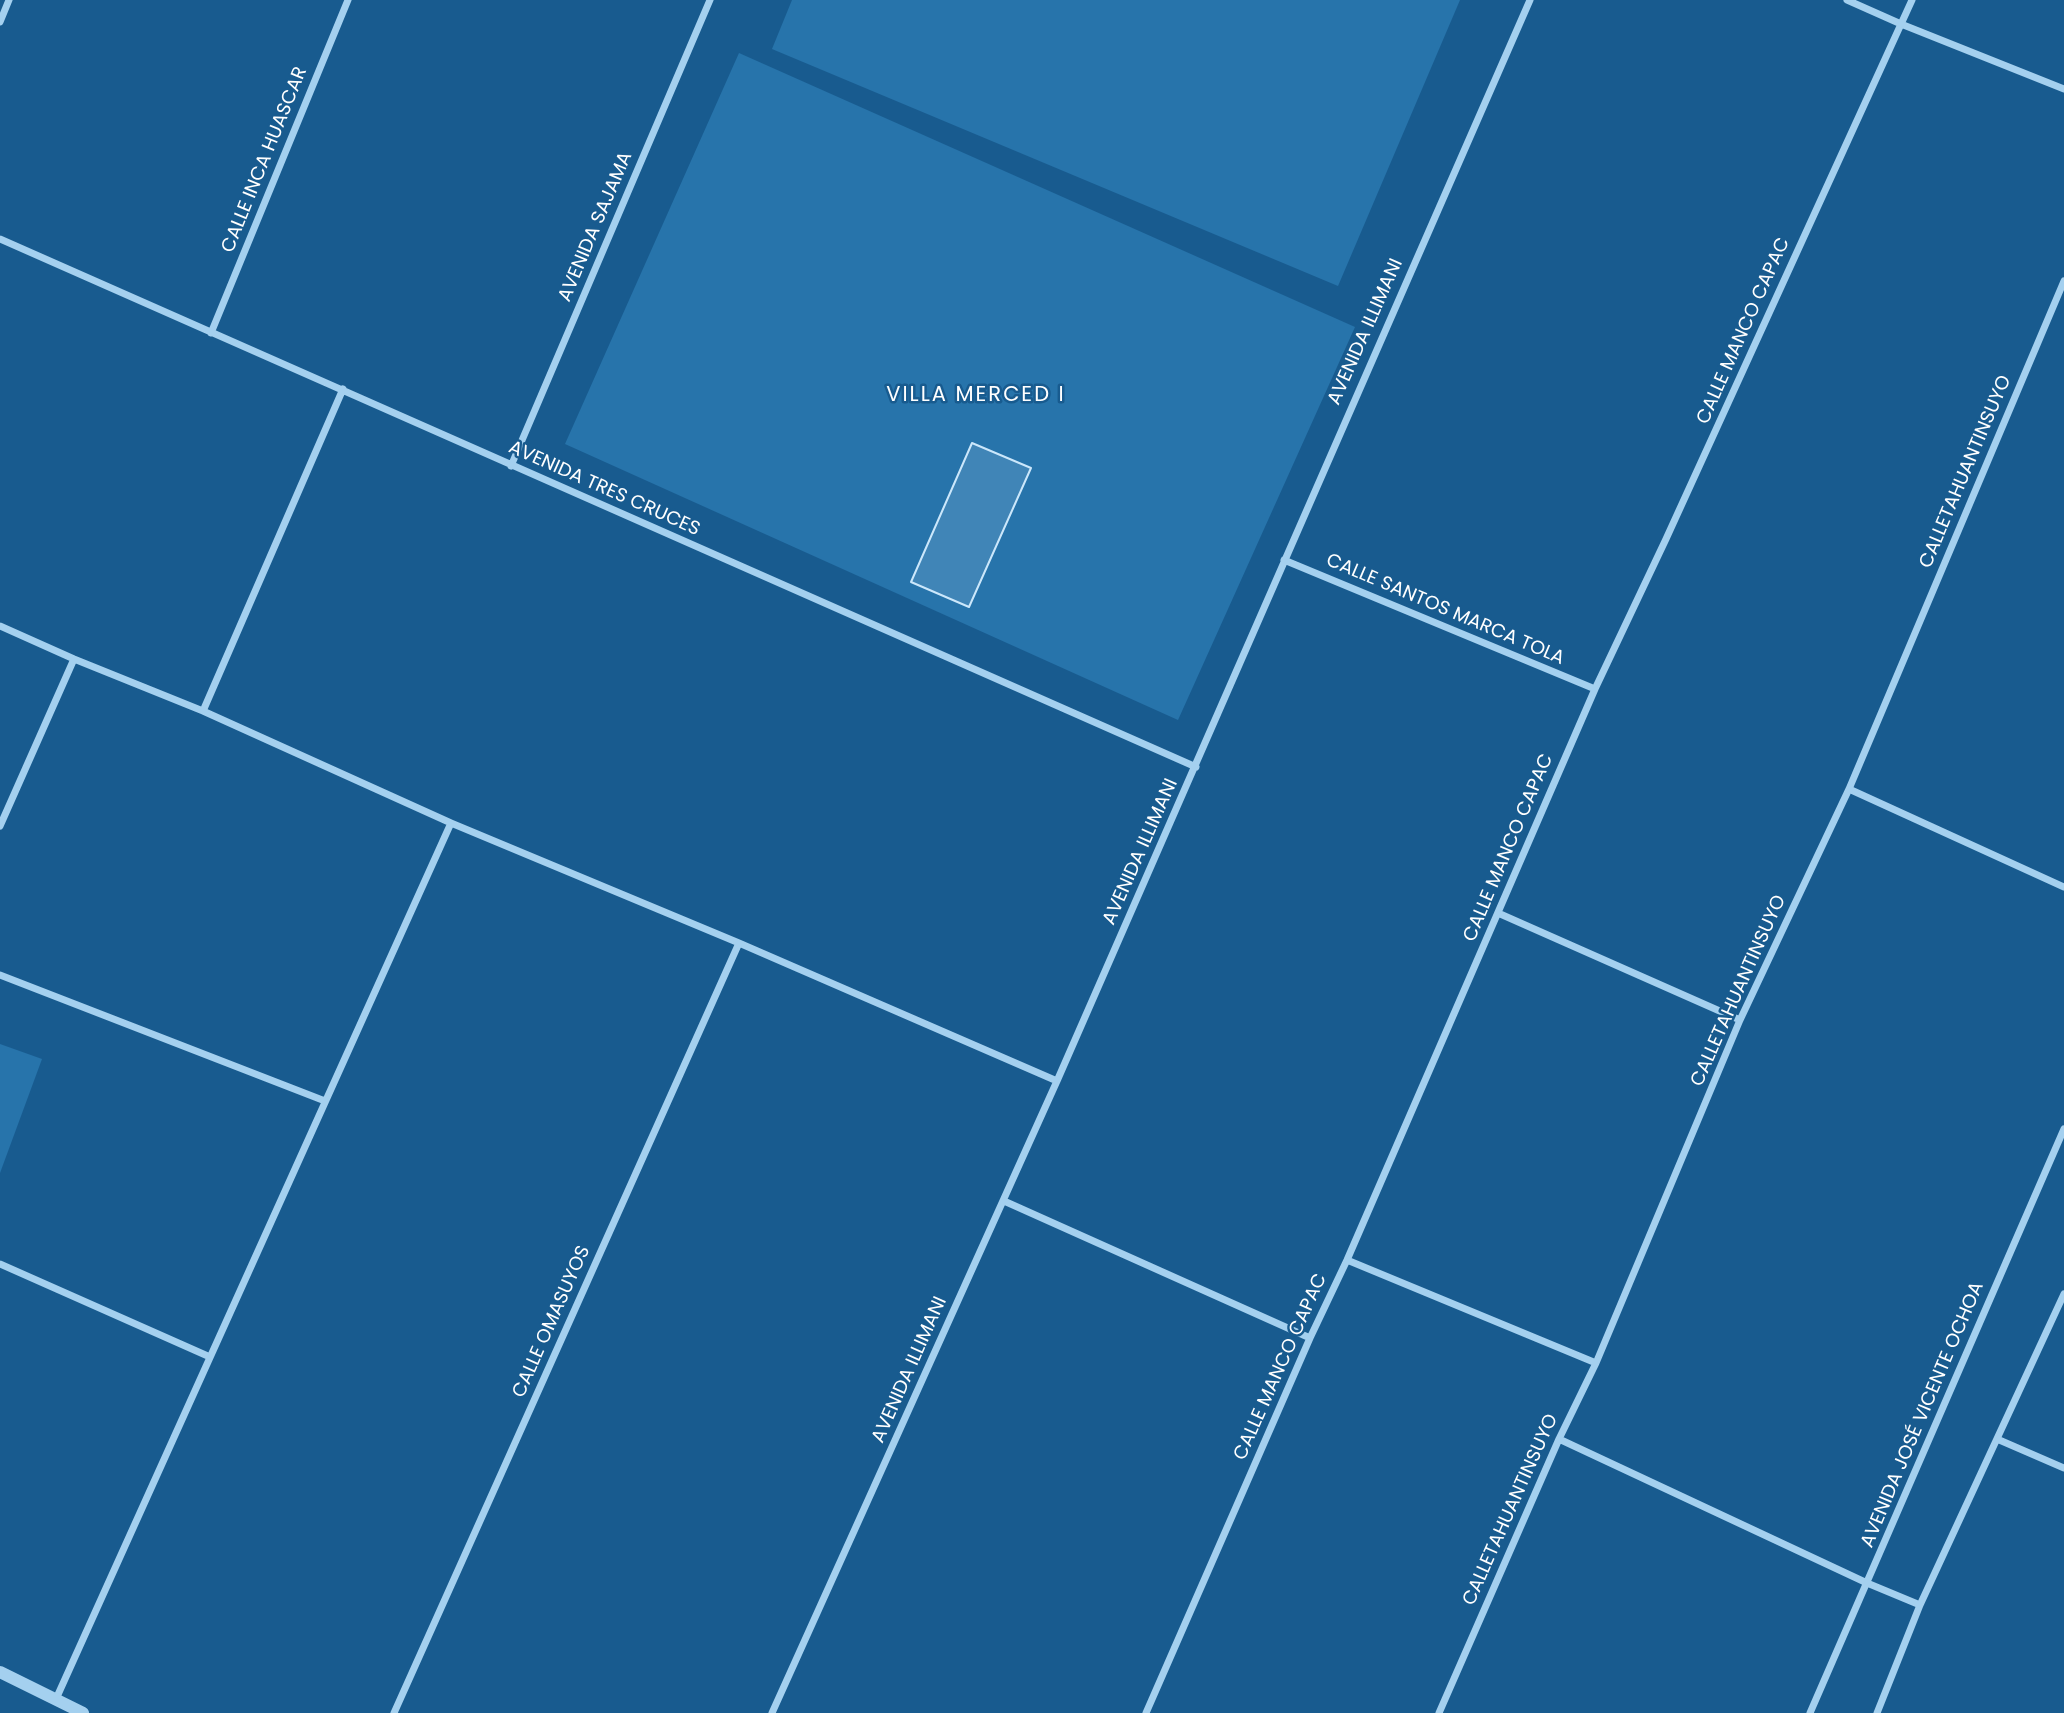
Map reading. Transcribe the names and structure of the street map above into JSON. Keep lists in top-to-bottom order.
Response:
{
  "streets": {
    "street": [
      "CALLE INCA HUASCAR",
      "AVENIDA SAJAMA",
      "CALLE MANCO CAPAC",
      "AVENIDA ILLIMANI",
      "CALLETAHUANTINSUYO",
      "AVENIDA TRES CRUCES",
      "CALLE SANTOS MARCA TOLA",
      "CALLE OMASUYOS",
      "AVENIDA JOSÉ VICENTE OCHOA"
    ]
  },
  "crossings": [
    ["CALLE INCA HUASCAR", "AVENIDA TRES CRUCES"],
    ["AVENIDA SAJAMA", "AVENIDA TRES CRUCES"],
    ["CALLE MANCO CAPAC", "CALLE SANTOS MARCA TOLA"],
    ["AVENIDA ILLIMANI", "AVENIDA TRES CRUCES"],
    ["AVENIDA ILLIMANI", "CALLE SANTOS MARCA TOLA"]
  ],
  "districts": ["VILLA MERCED I"]
}
